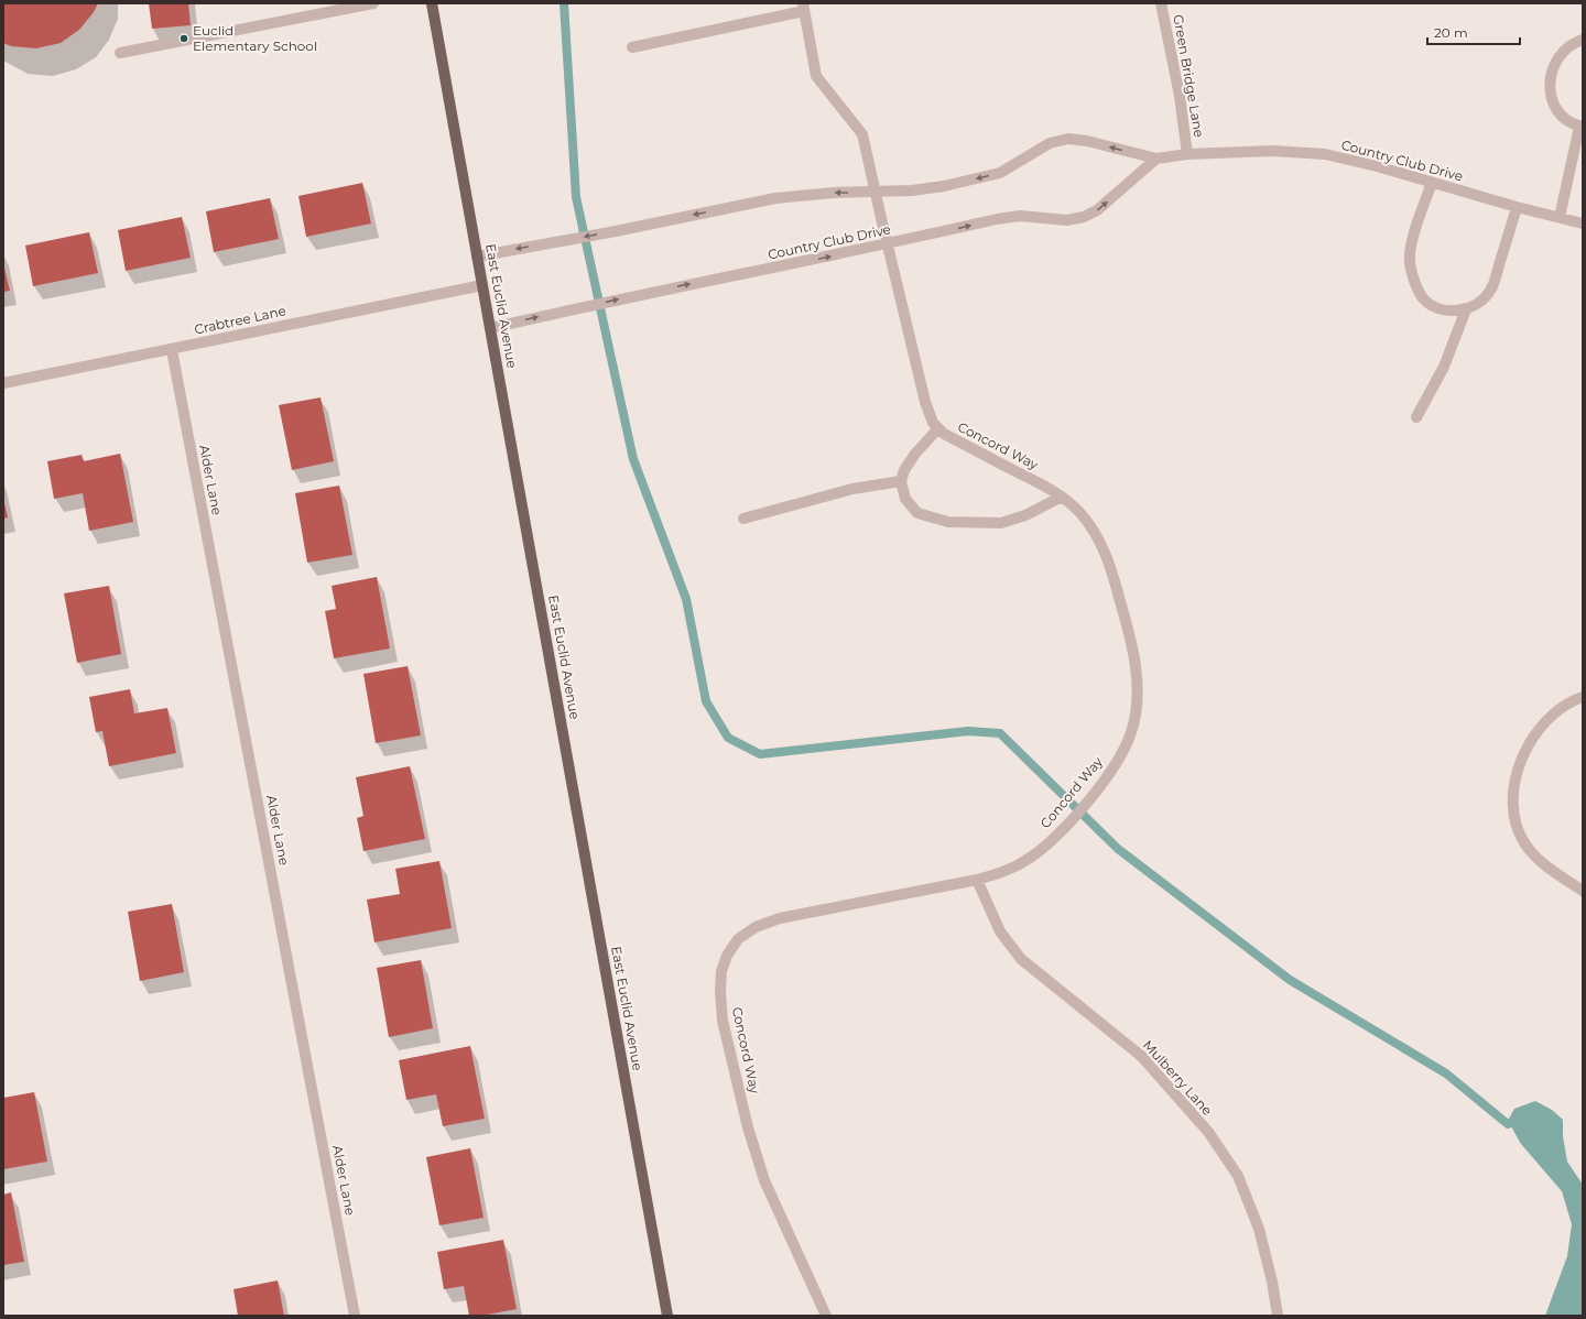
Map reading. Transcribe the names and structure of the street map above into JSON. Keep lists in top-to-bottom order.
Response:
{
  "streets": {
    "main road": ["East Euclid Avenue"],
    "street": [
      "Green Bridge Lane",
      "Country Club Drive",
      "Crabtree Lane",
      "Concord Way",
      "Alder Lane",
      "Mulberry Lane"
    ]
  },
  "crossings": [
    ["Green Bridge Lane", "Country Club Drive"],
    ["Country Club Drive", "East Euclid Avenue"],
    ["Country Club Drive", "Concord Way"],
    ["East Euclid Avenue", "Crabtree Lane"],
    ["Crabtree Lane", "Alder Lane"],
    ["Concord Way", "Mulberry Lane"]
  ],
  "places": ["Euclid Elementary School"],
  "scale_bar": "20 m"
}
